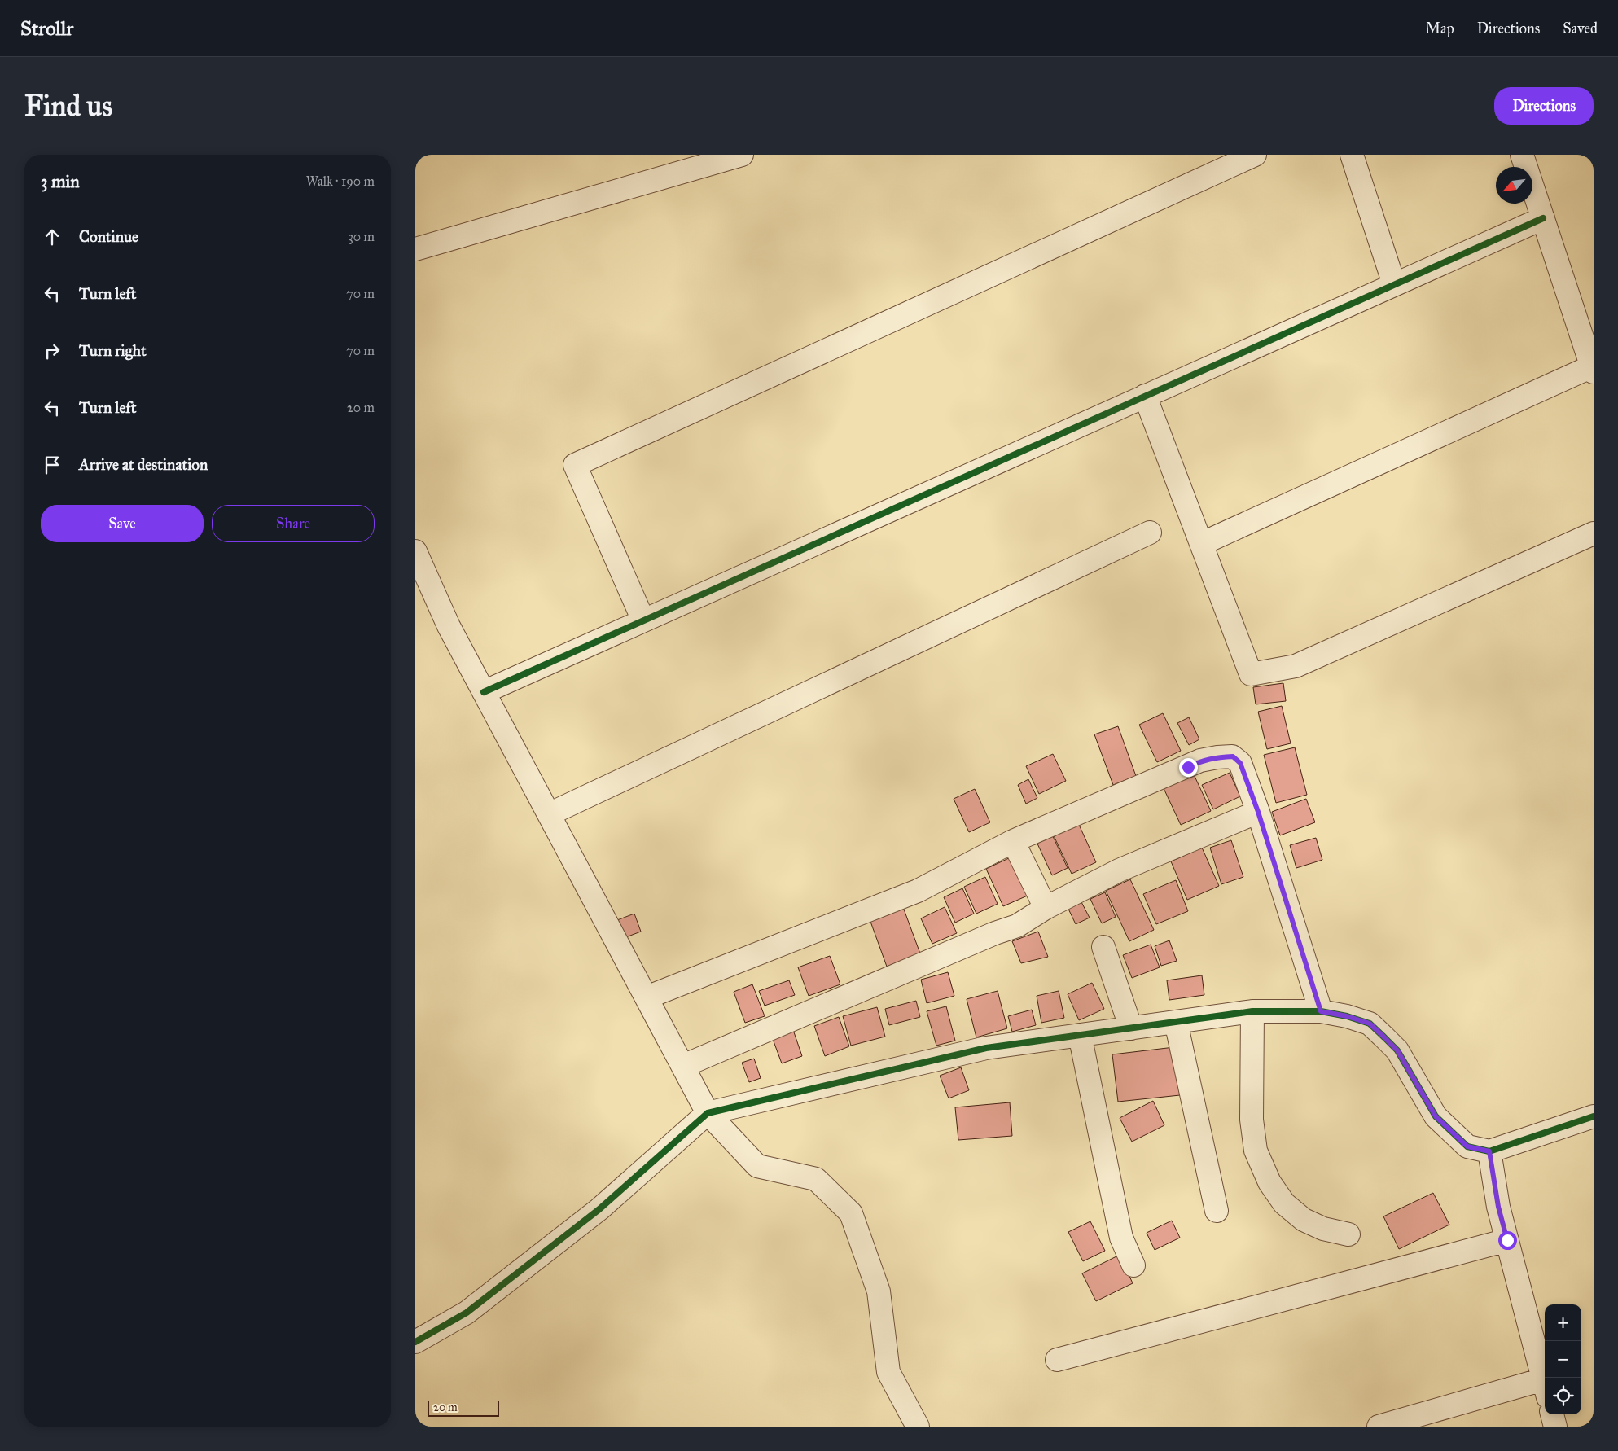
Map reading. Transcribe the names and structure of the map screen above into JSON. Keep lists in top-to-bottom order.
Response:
{
  "scale_bar": "20 m",
  "north": "bottom left",
  "page": {
    "header": "Strollr",
    "nav": ["Map", "Directions", "Saved"],
    "buttons": [
      "Directions",
      ["Save", "Share"]
    ],
    "title": "Find us",
    "heading": ["3 min", "Walk · 190 m"],
    "list": [
      ["Continue", "30 m"],
      ["Turn left", "70 m"],
      ["Turn right", "70 m"],
      ["Turn left", "20 m"],
      "Arrive at destination"
    ],
    "map_buttons": ["+", "−"],
    "scale": "20 m"
  }
}
